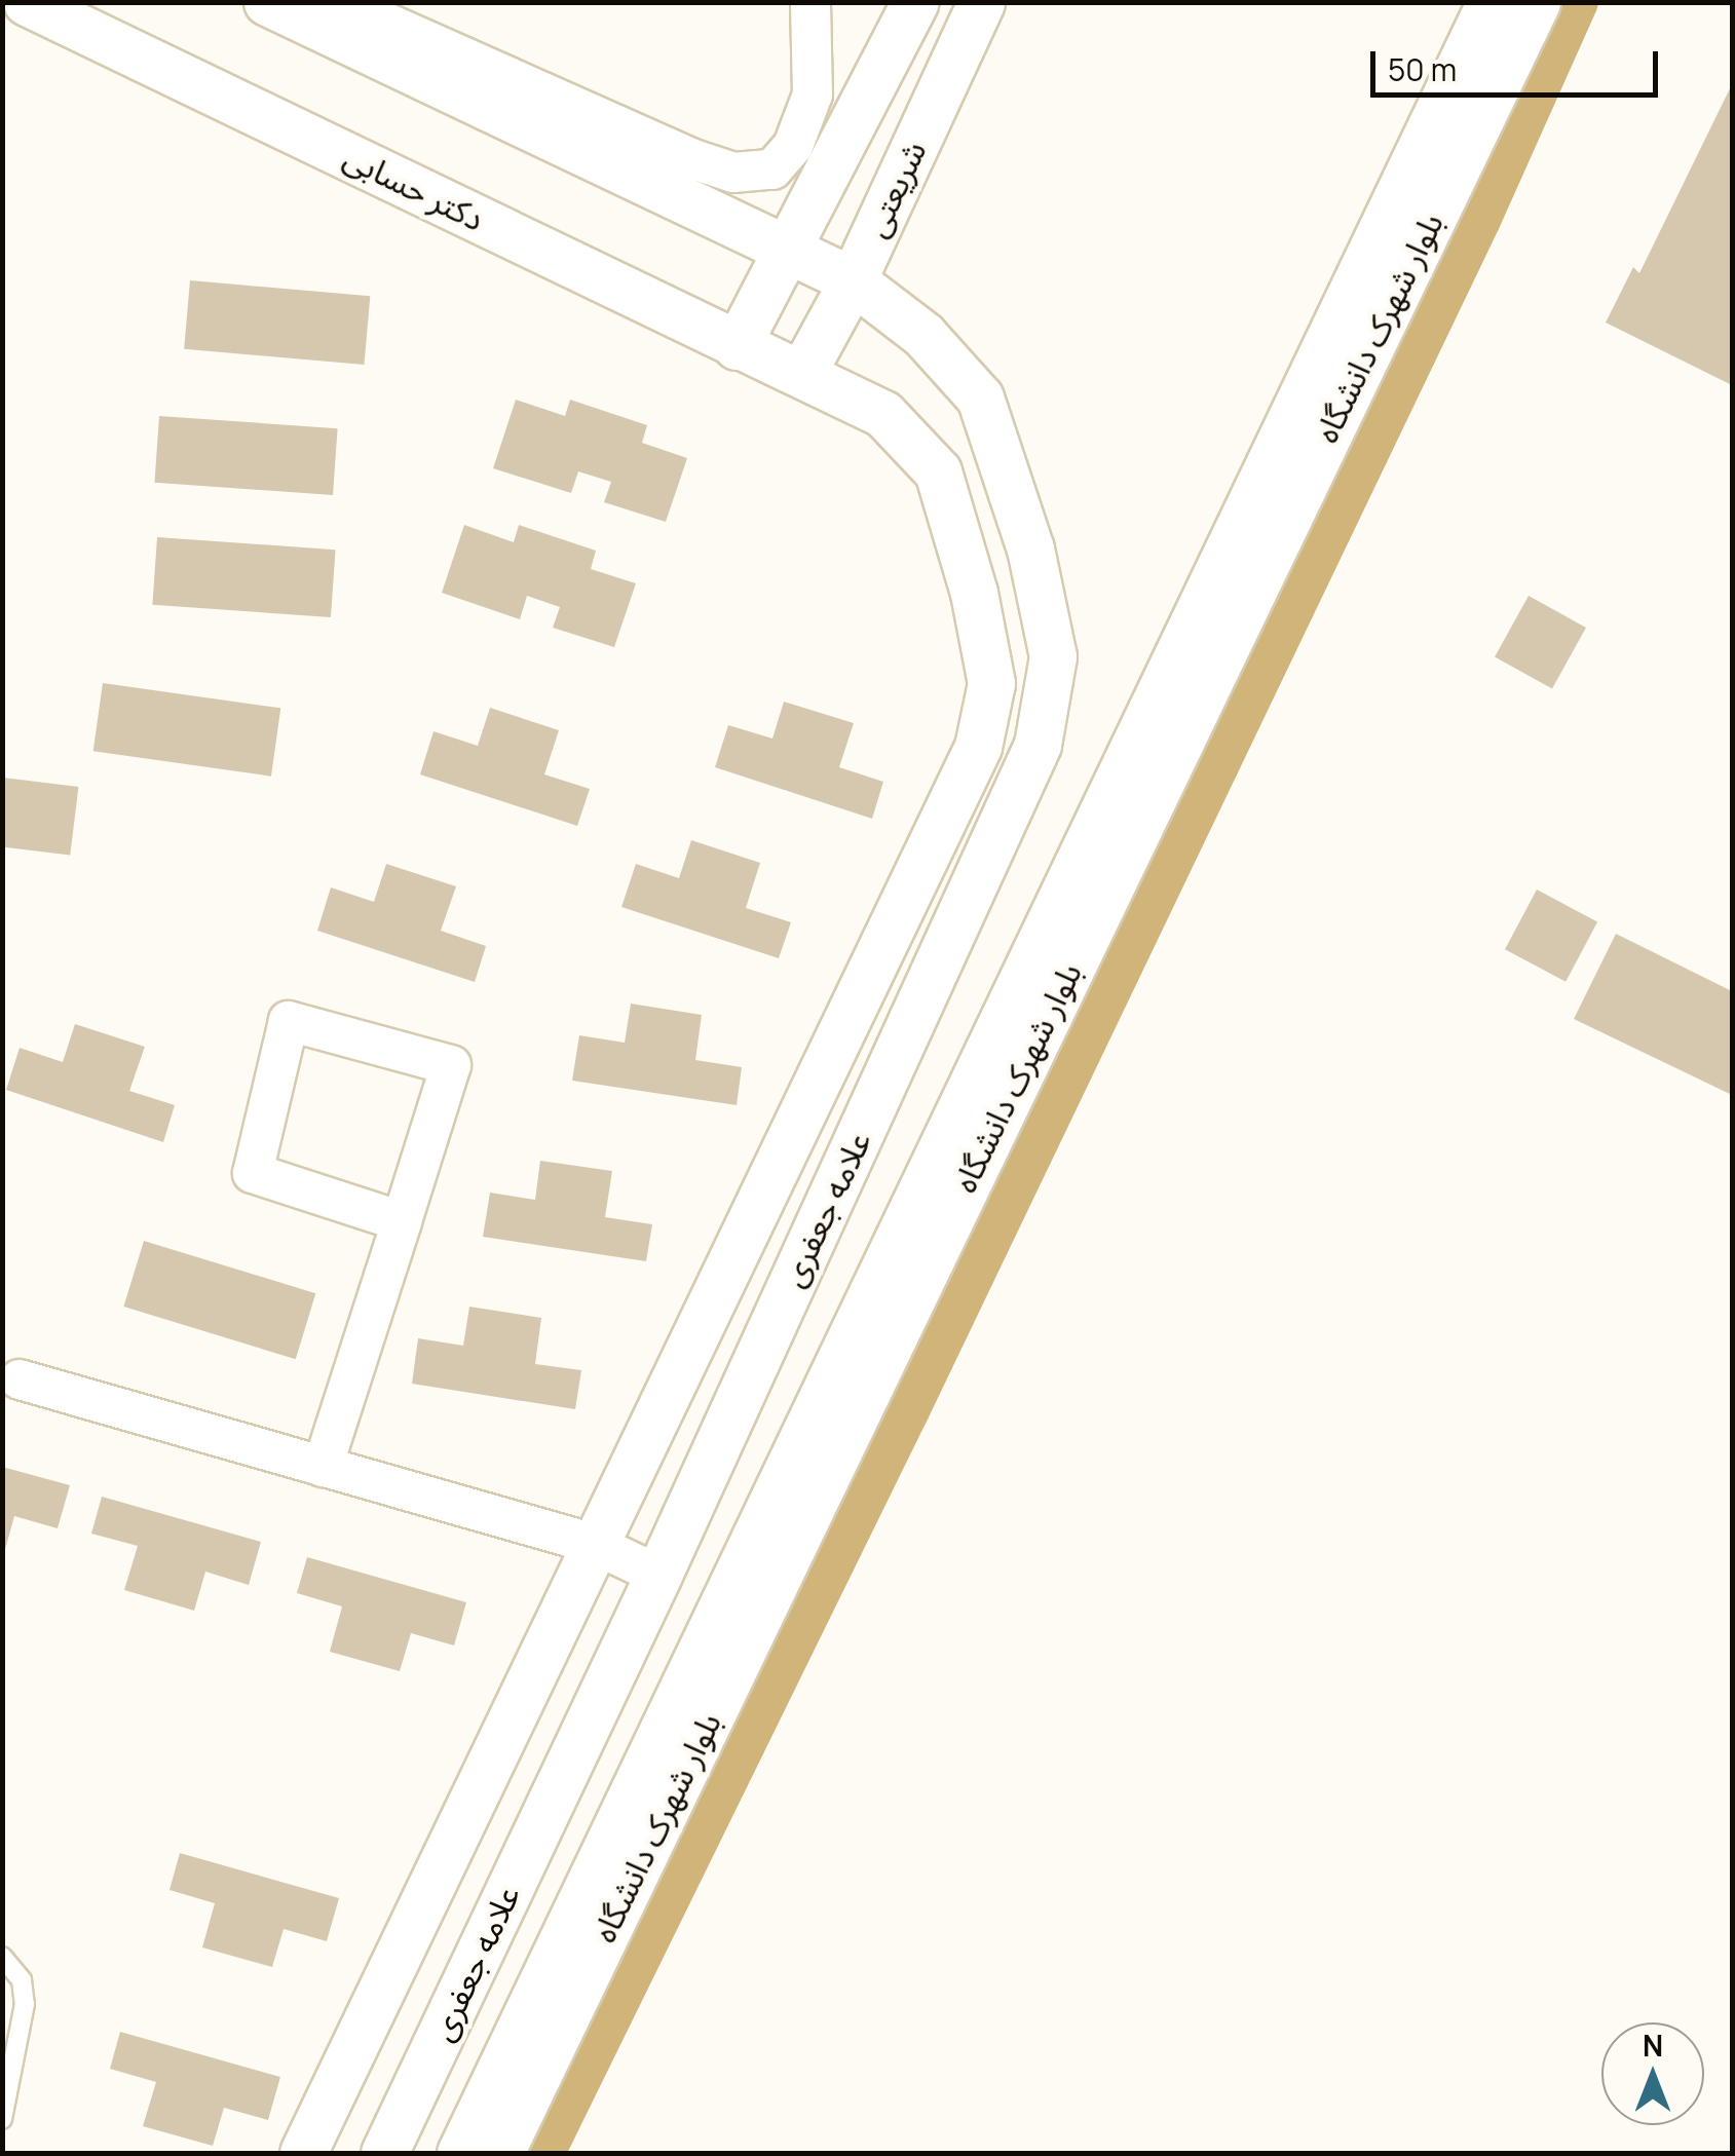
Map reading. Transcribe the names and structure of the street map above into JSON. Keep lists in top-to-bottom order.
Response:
{
  "streets": {
    "street": [
      "دکتر حسابی",
      "شریعتی",
      "بلوار شهرک دانشگاه",
      "علامه جعفری"
    ]
  },
  "crossings": [
    ["دکتر حسابی", "شریعتی"],
    ["دکتر حسابی", "علامه جعفری"],
    ["شریعتی", "علامه جعفری"]
  ],
  "scale_bar": "50 m",
  "north": "top"
}
